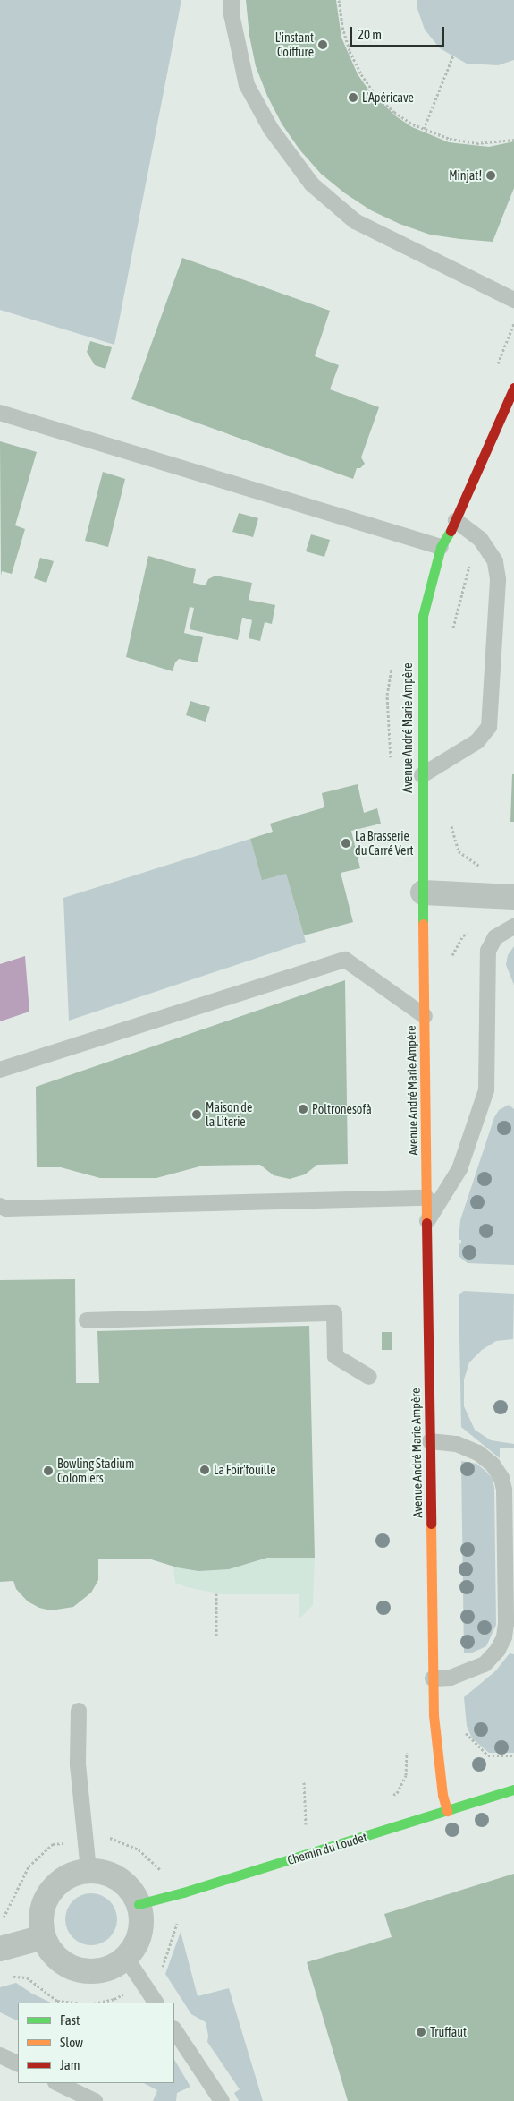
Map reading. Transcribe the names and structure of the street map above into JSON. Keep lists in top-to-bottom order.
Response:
{
  "streets": {
    "street": ["Avenue André Marie Ampère", "Chemin du Loudet"]
  },
  "crossings": [
    ["Avenue André Marie Ampère", "Chemin du Loudet"]
  ],
  "places": [
    "L'instant Coiffure",
    "L'Apéricave",
    "Minjat!",
    "La Brasserie du Carré Vert",
    "Poltronesofà",
    "Maison de la Literie",
    "La Foir'fouille",
    "Bowling Stadium Colomiers",
    "Truffaut"
  ],
  "legend": ["Fast", "Slow", "Jam"],
  "scale_bar": "20 m"
}
